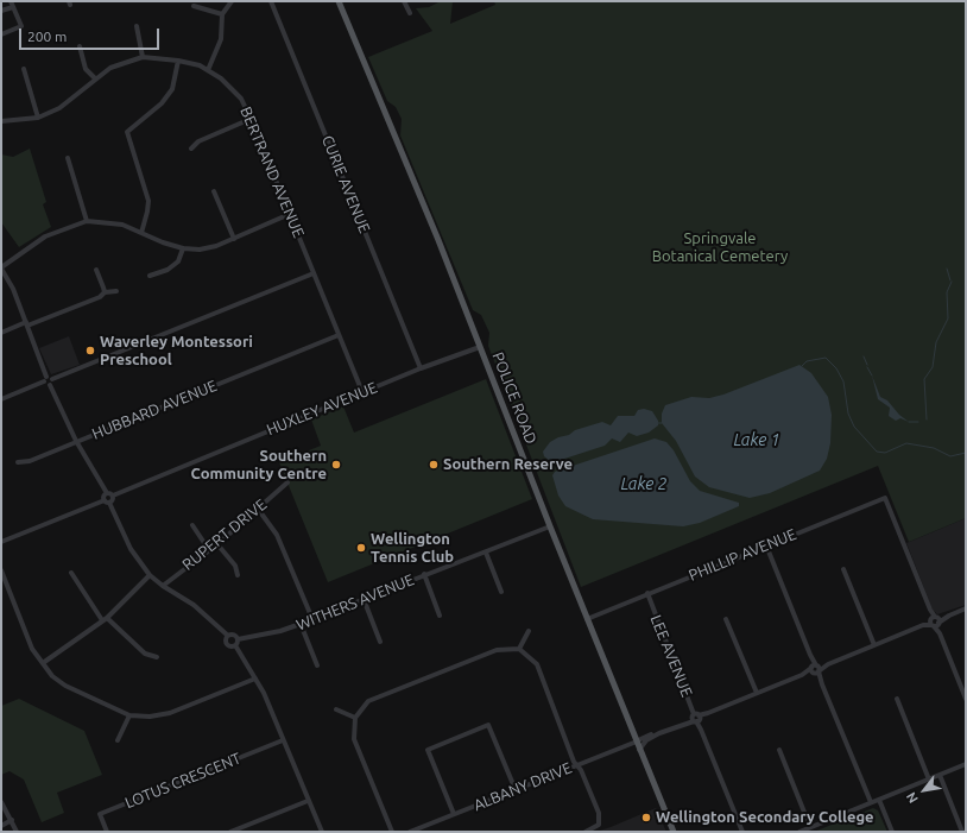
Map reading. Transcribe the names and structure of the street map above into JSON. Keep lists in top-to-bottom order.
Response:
{
  "streets": {
    "main road": ["POLICE ROAD"],
    "street": [
      "BERTRAND AVENUE",
      "CURIE AVENUE",
      "HUXLEY AVENUE",
      "HUBBARD AVENUE",
      "RUPERT DRIVE",
      "PHILLIP AVENUE",
      "WITHERS AVENUE",
      "LEE AVENUE",
      "LOTUS CRESCENT",
      "ALBANY DRIVE"
    ]
  },
  "crossings": [
    ["BERTRAND AVENUE", "HUXLEY AVENUE"],
    ["BERTRAND AVENUE", "HUBBARD AVENUE"],
    ["CURIE AVENUE", "HUXLEY AVENUE"],
    ["POLICE ROAD", "HUXLEY AVENUE"],
    ["POLICE ROAD", "PHILLIP AVENUE"],
    ["POLICE ROAD", "WITHERS AVENUE"],
    ["POLICE ROAD", "ALBANY DRIVE"],
    ["PHILLIP AVENUE", "LEE AVENUE"]
  ],
  "water": ["Lake 1", "Lake 2"],
  "parks": ["Springvale Botanical Cemetery"],
  "places": [
    "Waverley Montessori Preschool",
    "Southern Community Centre",
    "Southern Reserve",
    "Wellington Tennis Club",
    "Wellington Secondary College"
  ],
  "scale_bar": "200 m",
  "north": "bottom left"
}
